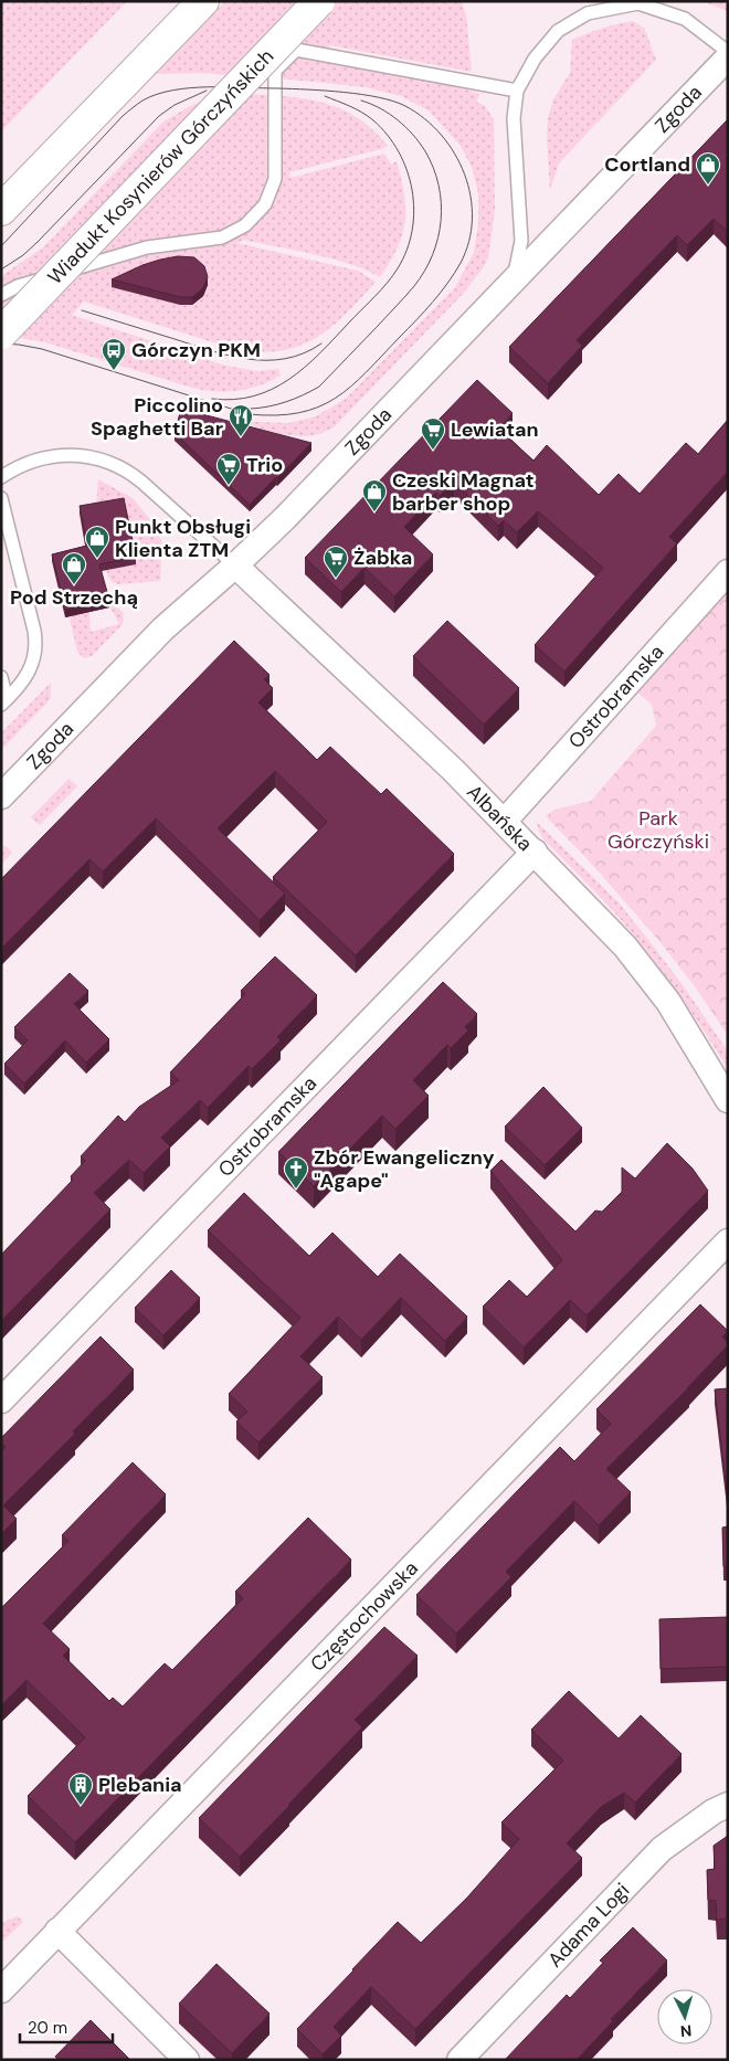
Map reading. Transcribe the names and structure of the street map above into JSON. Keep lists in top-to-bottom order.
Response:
{
  "streets": {
    "main road": ["Wiadukt Kosynierów Górczyńskich"],
    "street": [
      "Zgoda",
      "Ostrobramska",
      "Albańska",
      "Częstochowska",
      "Adama Logi"
    ]
  },
  "crossings": [
    ["Zgoda", "Albańska"],
    ["Ostrobramska", "Albańska"]
  ],
  "parks": ["Park Górczyński"],
  "places": {
    "shop": [
      "Cortland",
      "Czeski Magnat barber shop",
      "Punkt Obsługi Klienta ZTM",
      "Pod Strzechą"
    ],
    "bus stop": ["Górczyn PKM"],
    "restaurant": ["Piccolino Spaghetti Bar"],
    "supermarket": ["Lewiatan", "Trio", "Żabka"],
    "church": ["Zbór Ewangeliczny \"Agape\""],
    "building": ["Plebania"]
  },
  "scale_bar": "20 m",
  "north": "bottom"
}
